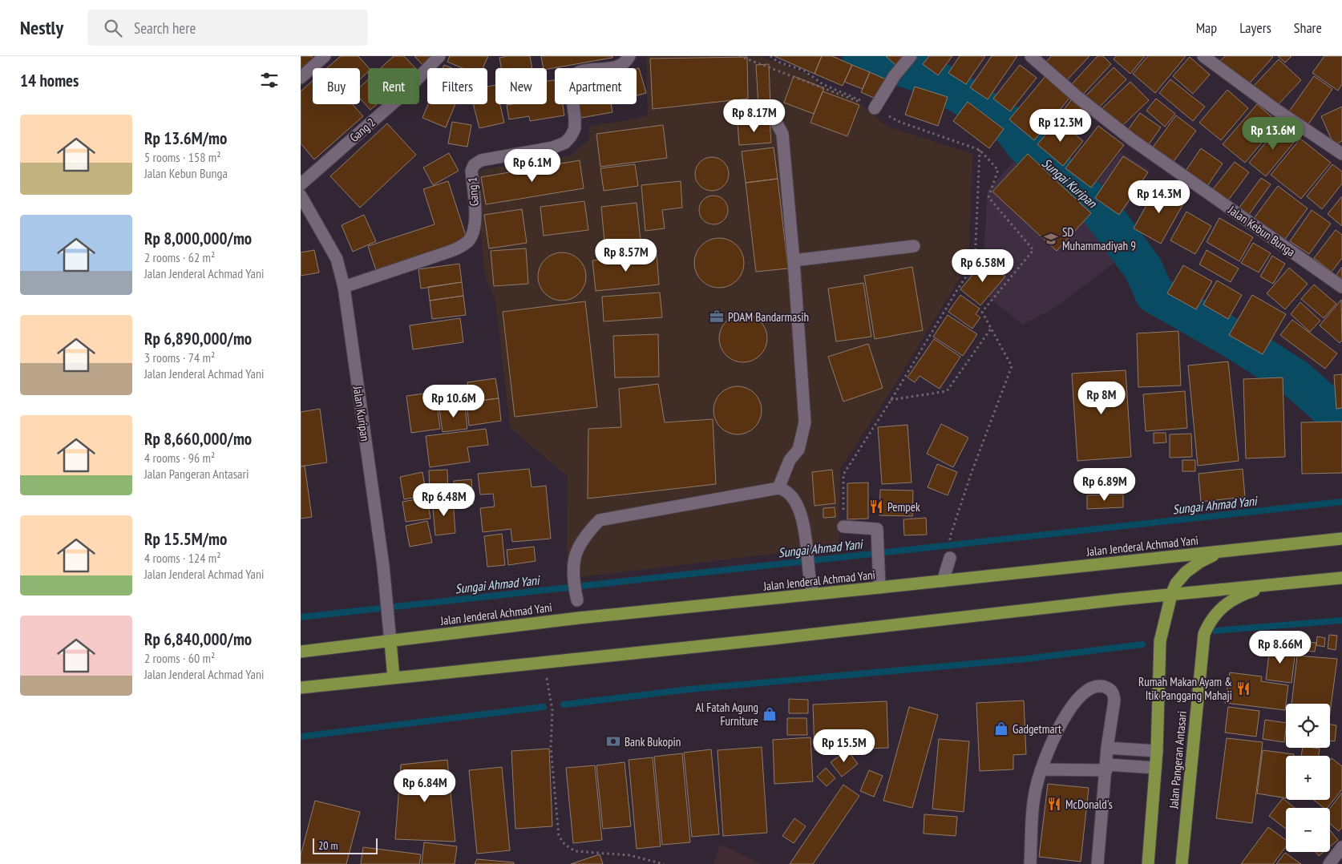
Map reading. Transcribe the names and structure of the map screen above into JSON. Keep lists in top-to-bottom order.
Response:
{
  "streets": {
    "highway": ["Jalan Jenderal Achmad Yani", "Jalan Pangeran Antasari"],
    "street": [
      "Gang 2",
      "Gang 1",
      "Jalan Kebun Bunga",
      "Jalan Kuripan"
    ]
  },
  "crossings": [
    ["Gang 1", "Jalan Kuripan"],
    ["Jalan Kuripan", "Jalan Jenderal Achmad Yani"],
    ["Jalan Jenderal Achmad Yani", "Jalan Pangeran Antasari"]
  ],
  "water": ["Sungai Kuripan", "Sungai Ahmad Yani"],
  "places": {
    "school or university": ["SD Muhammadiyah 9"],
    "office": ["PDAM Bandarmasih"],
    "restaurant": ["Pempek", "Rumah Makan Ayam & Itik Panggang Mahaji", "McDonald's"],
    "shop": ["Al Fatah Agung Furniture", "Gadgetmart"],
    "bank": ["Bank Bukopin"]
  },
  "scale_bar": "20 m",
  "page": {
    "header": "Nestly",
    "search": "Search here",
    "nav": ["Map", "Layers", "Share"],
    "heading": "14 homes",
    "chip": [
      "Buy",
      "Rent",
      "Filters",
      "New",
      "Apartment"
    ],
    "price": [
      "Rp 8.17M",
      "Rp 12.3M",
      "Rp 13.6M",
      "Rp 6.1M",
      "Rp 14.3M",
      "Rp 8.57M",
      "Rp 6.58M",
      "Rp 8M",
      "Rp 10.6M",
      "Rp 6.89M",
      "Rp 6.48M",
      "Rp 8.66M",
      "Rp 15.5M",
      "Rp 6.84M"
    ],
    "list": [
      {
        "name": "Rp 13.6M/mo",
        "note": "5 rooms · 158 m² · Jalan Kebun Bunga"
      },
      {
        "name": "Rp 8,000,000/mo",
        "note": "2 rooms · 62 m² · Jalan Jenderal Achmad Yani"
      },
      {
        "name": "Rp 6,890,000/mo",
        "note": "3 rooms · 74 m² · Jalan Jenderal Achmad Yani"
      },
      {
        "name": "Rp 8,660,000/mo",
        "note": "4 rooms · 96 m² · Jalan Pangeran Antasari"
      },
      {
        "name": "Rp 15.5M/mo",
        "note": "4 rooms · 124 m² · Jalan Jenderal Achmad Yani"
      },
      {
        "name": "Rp 6,840,000/mo",
        "note": "2 rooms · 60 m² · Jalan Jenderal Achmad Yani"
      }
    ],
    "map_buttons": ["+", "−"],
    "scale": "20 m"
  }
}
